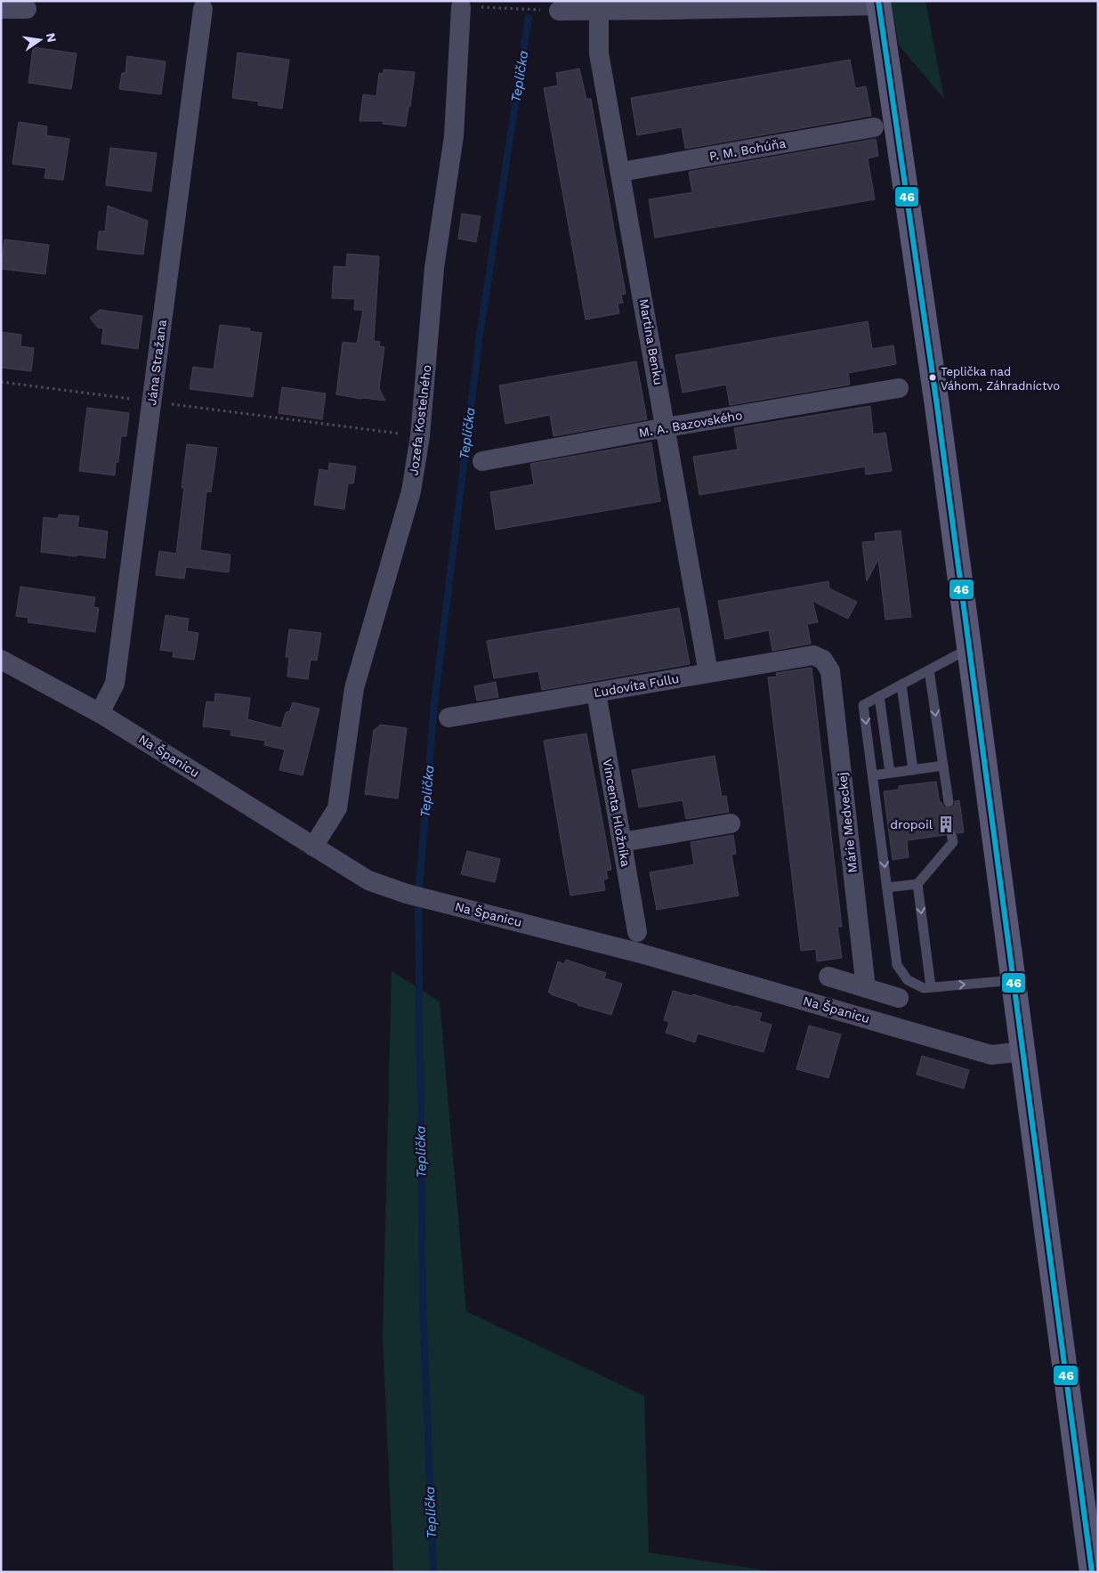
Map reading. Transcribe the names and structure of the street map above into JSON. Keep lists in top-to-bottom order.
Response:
{
  "streets": {
    "street": [
      "P. M. Bohúňa",
      "Martina Benku",
      "Jána Stražana",
      "Jozefa Kostelného",
      "M. A. Bazovského",
      "Ľudovíta Fullu",
      "Na Španicu",
      "Vincenta Hložníka",
      "Márie Medveckej"
    ]
  },
  "crossings": [
    ["P. M. Bohúňa", "Martina Benku"],
    ["Martina Benku", "M. A. Bazovského"],
    ["Martina Benku", "Ľudovíta Fullu"],
    ["Jána Stražana", "Na Španicu"],
    ["Jozefa Kostelného", "Na Španicu"],
    ["Ľudovíta Fullu", "Vincenta Hložníka"],
    ["Ľudovíta Fullu", "Márie Medveckej"]
  ],
  "water": ["Teplička"],
  "places": {
    "other": ["Teplička nad Váhom, Záhradníctvo"],
    "building": ["dropoil"]
  },
  "lines": ["transit line 46"],
  "north": "right"
}
